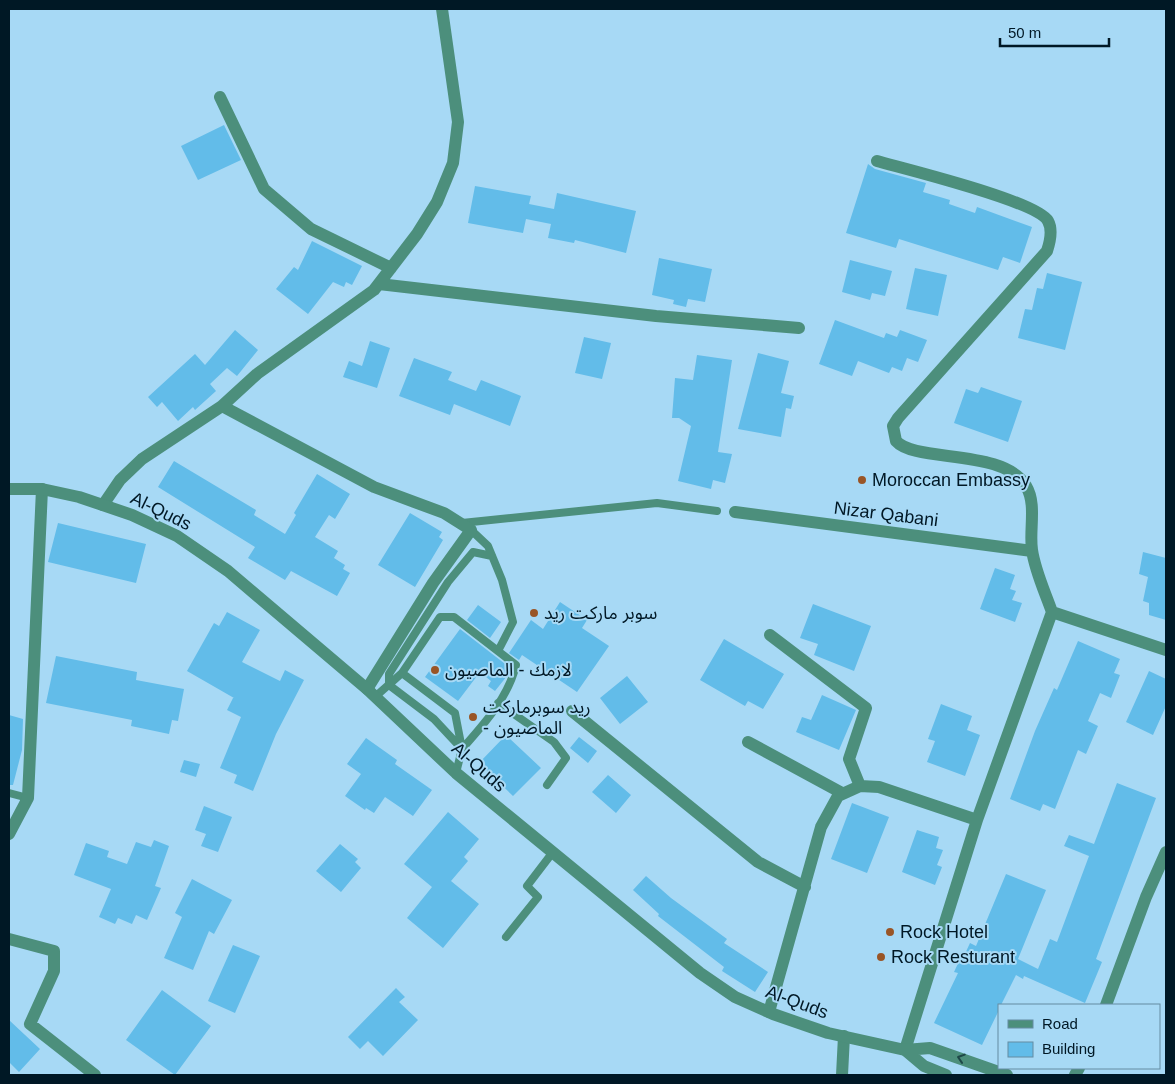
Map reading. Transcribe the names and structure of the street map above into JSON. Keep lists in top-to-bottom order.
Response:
{
  "streets": {
    "street": ["Al-Quds", "Nizar Qabani"]
  },
  "places": [
    "Moroccan Embassy",
    "سوبر ماركت ريد",
    "لازمك - الماصيون",
    "ريد سوبرماركت - الماصيون",
    "Rock Hotel",
    "Rock Resturant"
  ],
  "legend": ["Road", "Building"],
  "scale_bar": "50 m"
}
